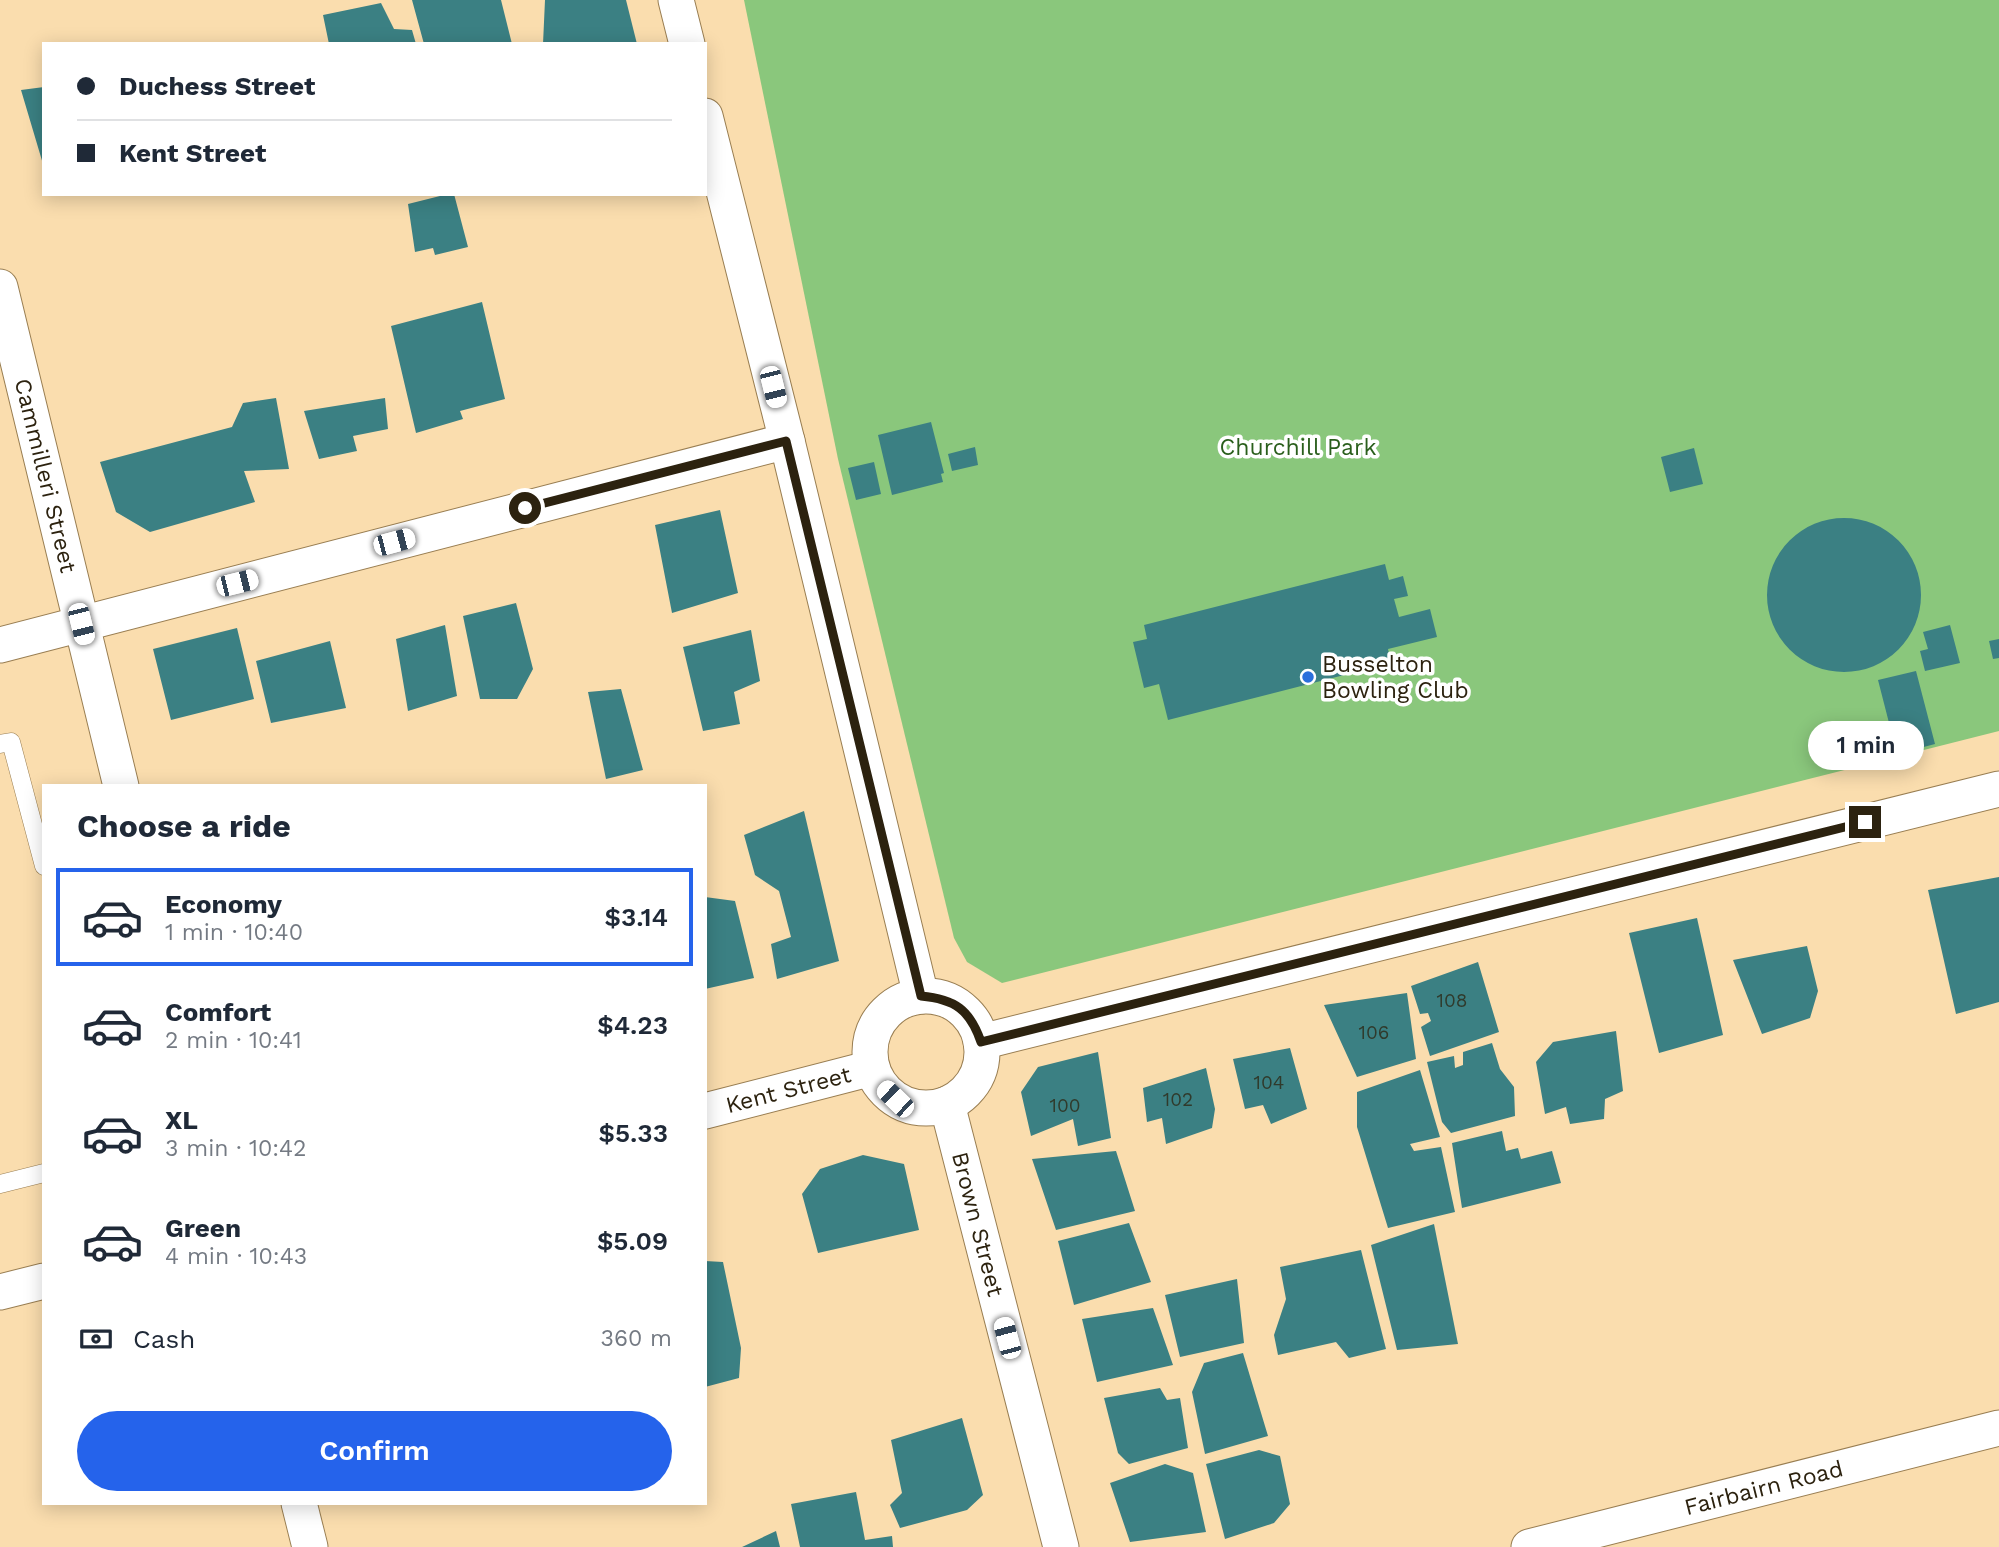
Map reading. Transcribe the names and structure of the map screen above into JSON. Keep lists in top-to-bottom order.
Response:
{
  "streets": {
    "street": [
      "Cammilleri Street",
      "Kent Street",
      "Brown Street",
      "Fairbairn Road"
    ]
  },
  "crossings": [
    ["Kent Street", "Brown Street"]
  ],
  "parks": ["Churchill Park"],
  "places": ["Busselton Bowling Club"],
  "house_numbers": [
    "108",
    "106",
    "104",
    "102",
    "100"
  ],
  "page": {
    "banner": ["Duchess Street", "Kent Street"],
    "bubble": "1 min",
    "heading": "Choose a ride",
    "list": [
      {
        "name": "Economy",
        "note": "1 min · 10:40",
        "value": "$3.14"
      },
      {
        "name": "Comfort",
        "note": "2 min · 10:41",
        "value": "$4.23"
      },
      {
        "name": "XL",
        "note": "3 min · 10:42",
        "value": "$5.33"
      },
      {
        "name": "Green",
        "note": "4 min · 10:43",
        "value": "$5.09"
      }
    ],
    "pay": ["Cash", "360 m"],
    "buttons": "Confirm"
  }
}
